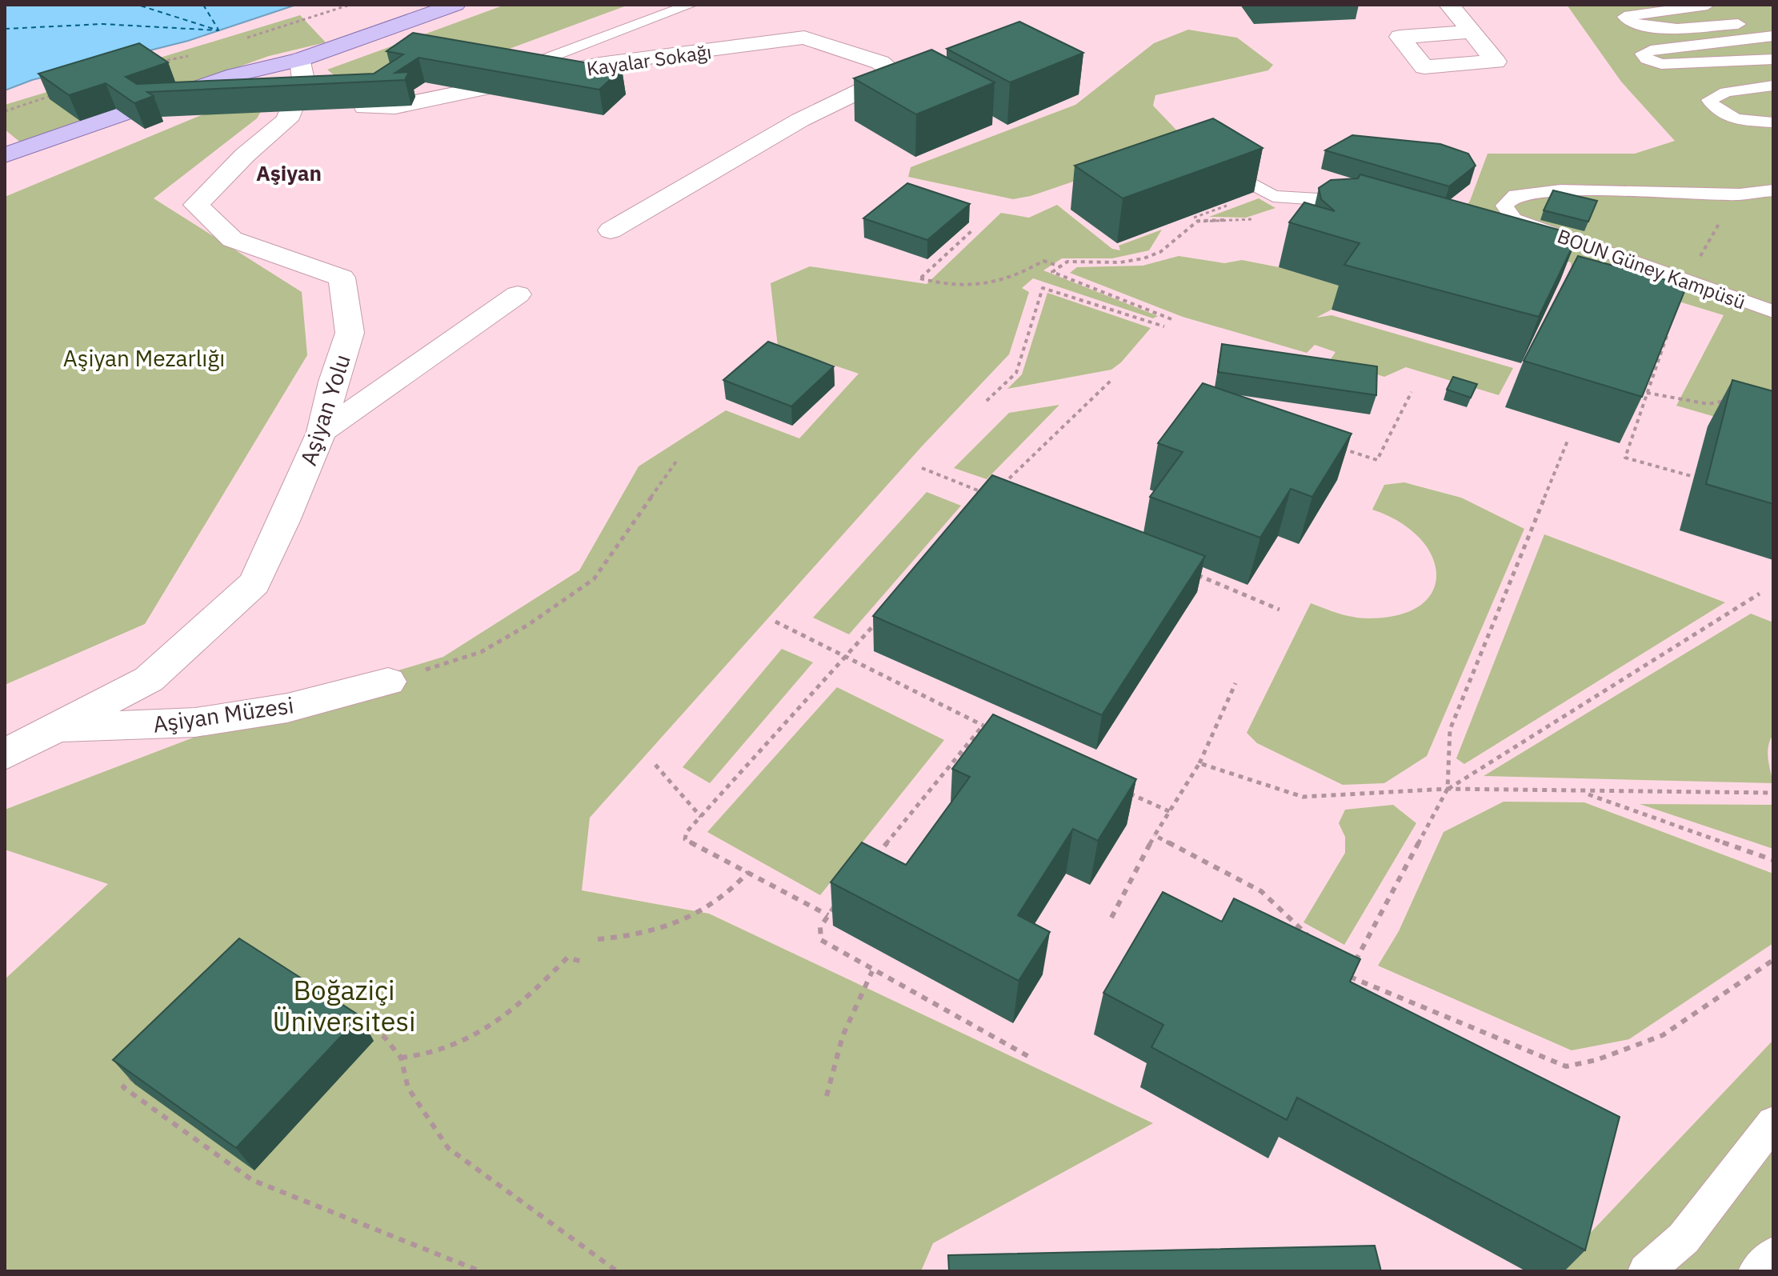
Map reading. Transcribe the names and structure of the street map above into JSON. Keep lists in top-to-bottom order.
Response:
{
  "streets": {
    "street": ["Kayalar Sokağı", "Aşiyan Yolu", "Aşiyan Müzesi"],
    "lane": ["BOUN Güney Kampüsü"]
  },
  "crossings": [
    ["Aşiyan Yolu", "Aşiyan Müzesi"]
  ],
  "districts": ["Aşiyan"],
  "parks": ["Aşiyan Mezarlığı", "Boğaziçi Üniversitesi"]
}
